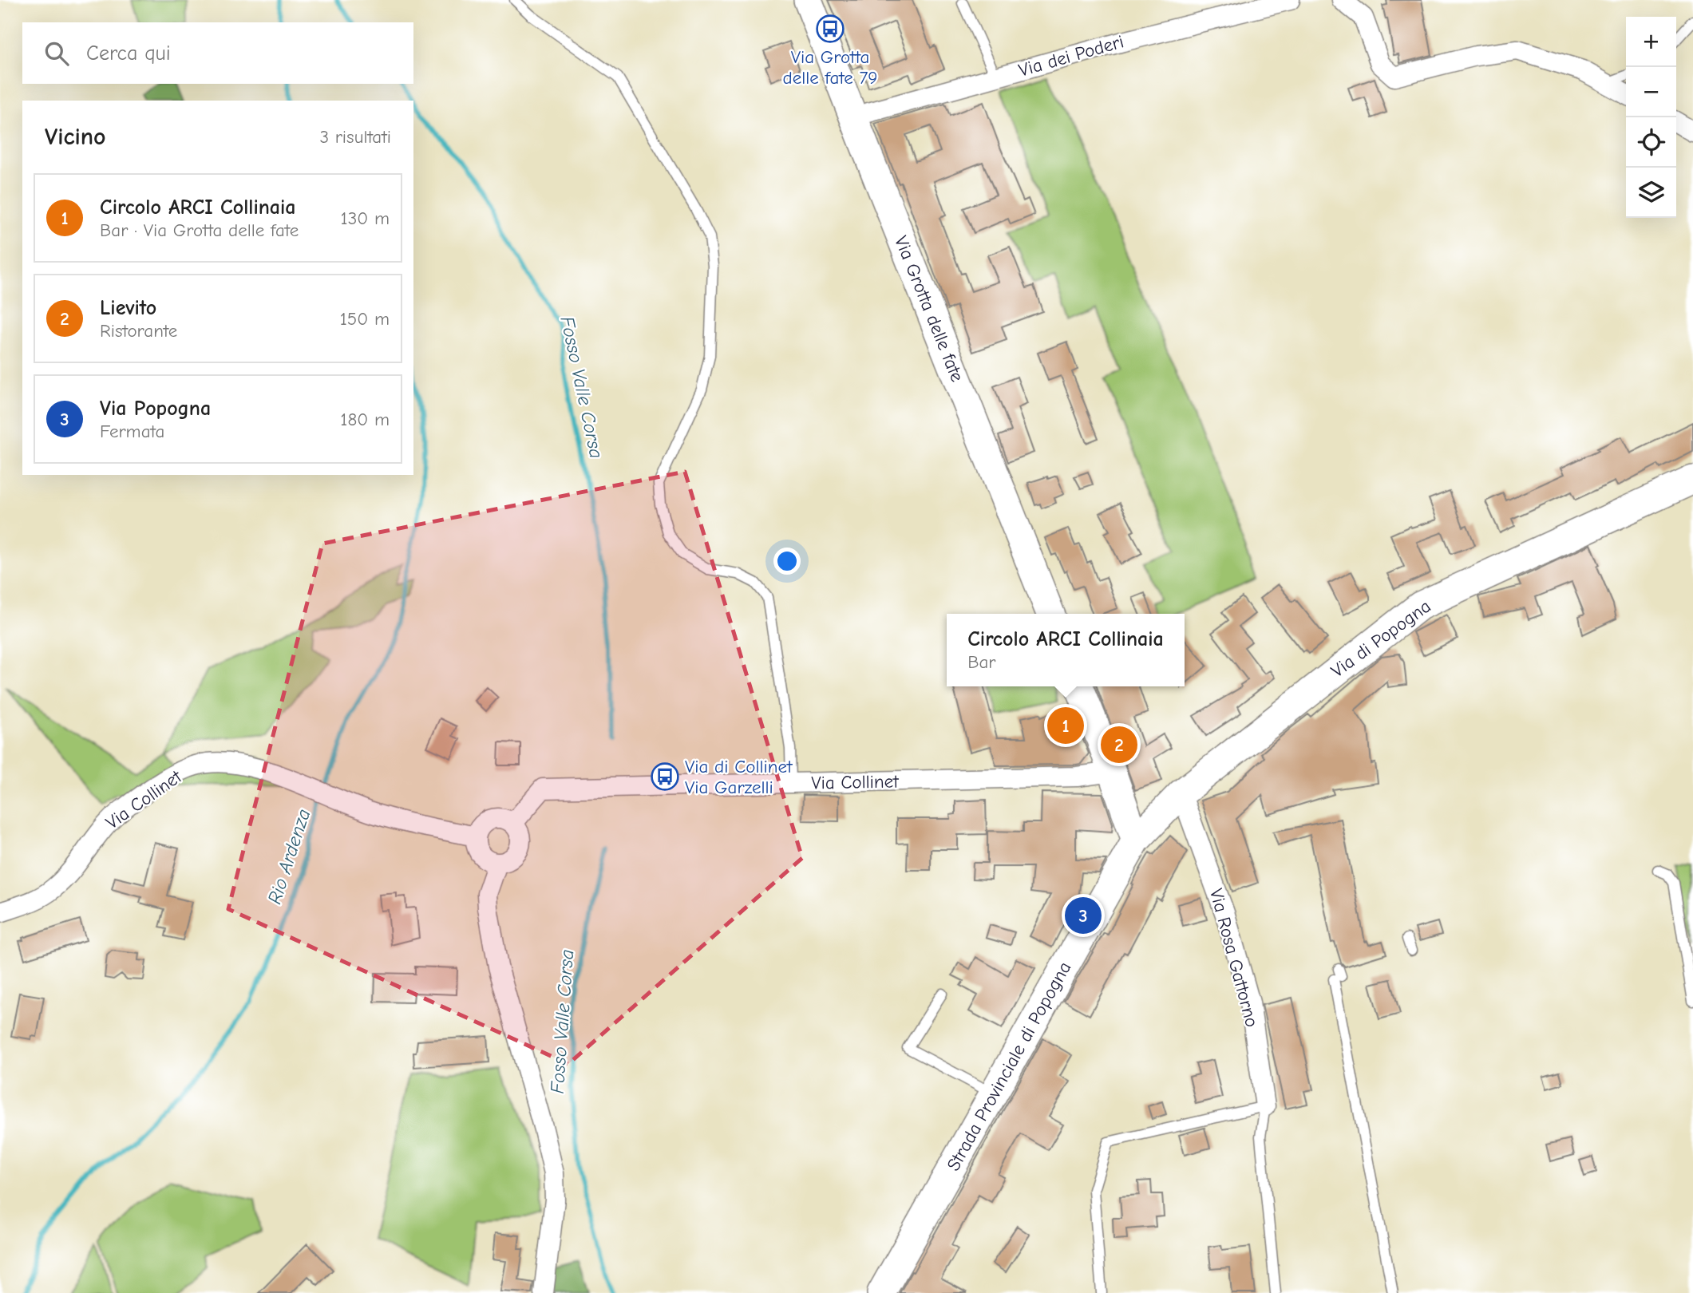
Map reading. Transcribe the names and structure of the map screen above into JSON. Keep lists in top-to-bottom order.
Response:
{
  "streets": {
    "main road": ["Via Grotta delle fate", "Via di Popogna", "Strada Provinciale di Popogna"],
    "street": ["Via dei Poderi", "Via Collinet", "Via Rosa Gattorno"]
  },
  "crossings": [
    ["Via dei Poderi", "Via Grotta delle fate"],
    ["Via di Popogna", "Via Rosa Gattorno"],
    ["Via di Popogna", "Strada Provinciale di Popogna"]
  ],
  "water": ["Fosso Valle Corsa", "Rio Ardenza"],
  "places": {
    "bus stop": ["Via Grotta delle fate 79", "Via di Collinet Via Garzelli"]
  },
  "page": {
    "map_buttons": ["+", "−"],
    "search": "Cerca qui",
    "heading": ["Vicino", "3 risultati"],
    "list": [
      {
        "mark": "1",
        "name": "Circolo ARCI Collinaia",
        "note": "Bar · Via Grotta delle fate",
        "value": "130 m"
      },
      {
        "mark": "2",
        "name": "Lievito",
        "note": "Ristorante",
        "value": "150 m"
      },
      {
        "mark": "3",
        "name": "Via Popogna",
        "note": "Fermata",
        "value": "180 m"
      }
    ],
    "popup": ["Circolo ARCI Collinaia", "Bar"],
    "pins": ["1", "2", "3"]
  }
}
